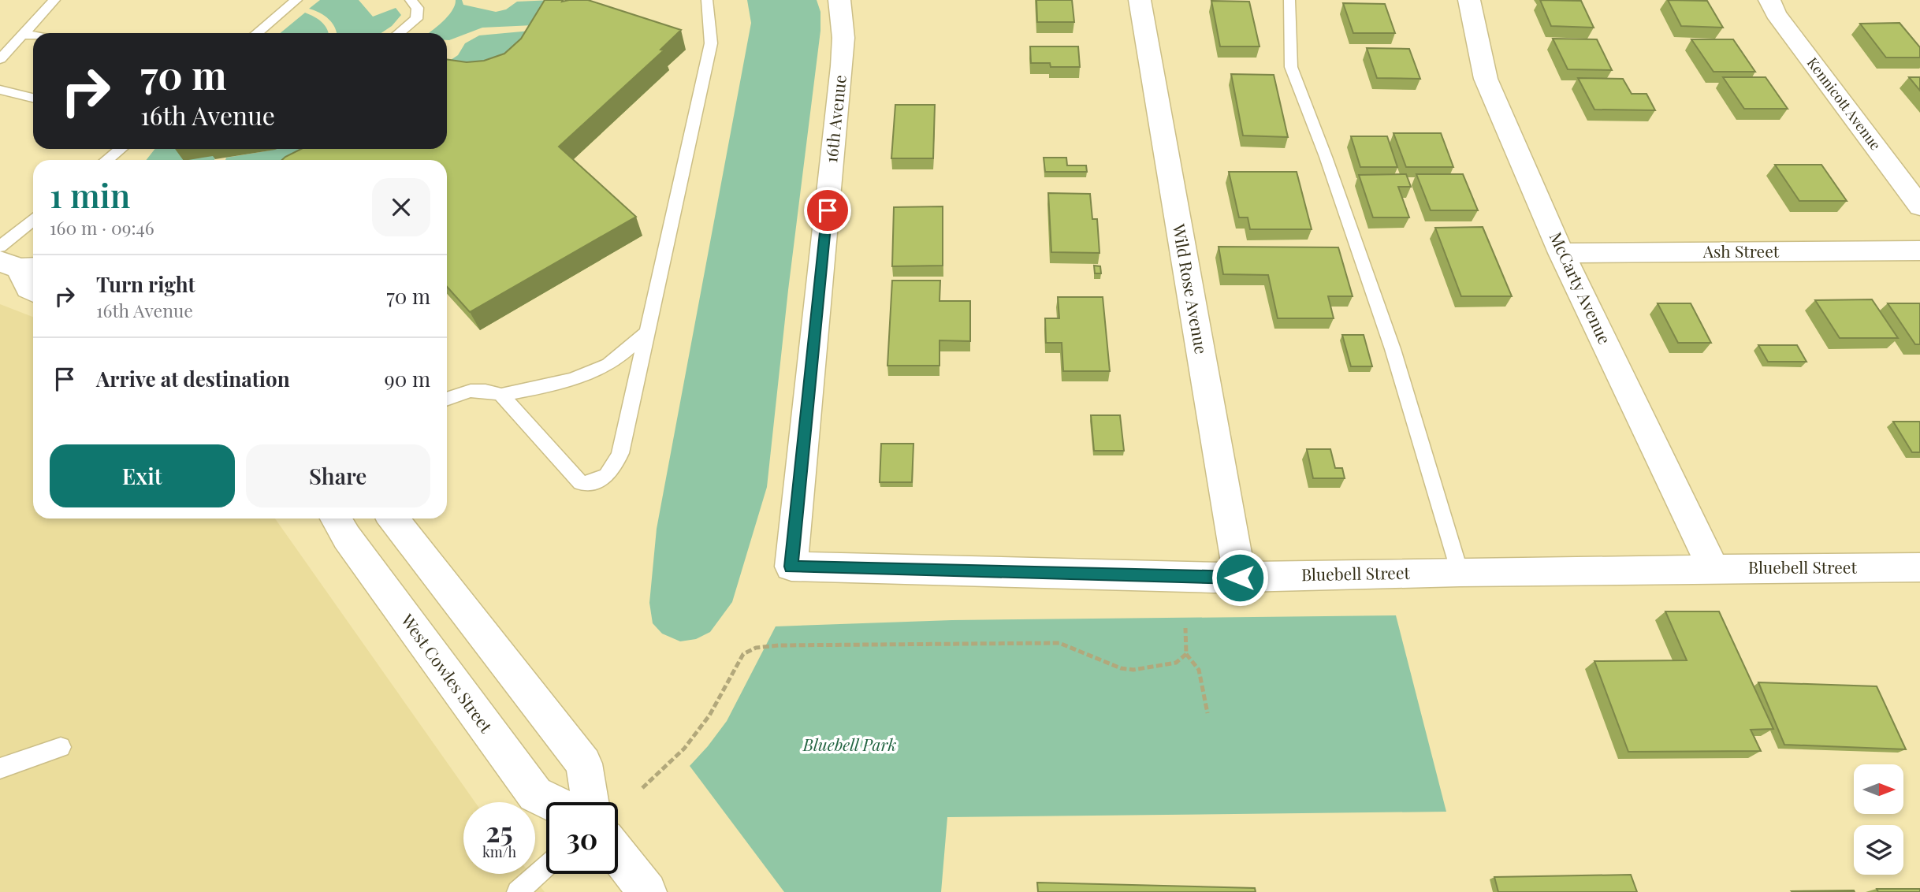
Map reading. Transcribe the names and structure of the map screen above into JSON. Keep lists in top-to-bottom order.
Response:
{
  "streets": {
    "street": [
      "Kennicott Avenue",
      "16th Avenue",
      "Ash Street",
      "McCarty Avenue",
      "Wild Rose Avenue",
      "Bluebell Street",
      "West Cowles Street"
    ]
  },
  "crossings": [
    ["16th Avenue", "Bluebell Street"],
    ["Ash Street", "McCarty Avenue"],
    ["McCarty Avenue", "Bluebell Street"],
    ["Wild Rose Avenue", "Bluebell Street"]
  ],
  "parks": ["Bluebell Park"],
  "north": "right",
  "page": {
    "turn": ["70 m", "16th Avenue"],
    "heading": ["1 min", "160 m · 09:46"],
    "list": [
      {
        "name": "Turn right",
        "note": "16th Avenue",
        "value": "70 m"
      },
      {
        "name": "Arrive at destination",
        "value": "90 m"
      }
    ],
    "buttons": ["Exit", "Share"],
    "speed": "25 km/h",
    "limit": "30"
  }
}
